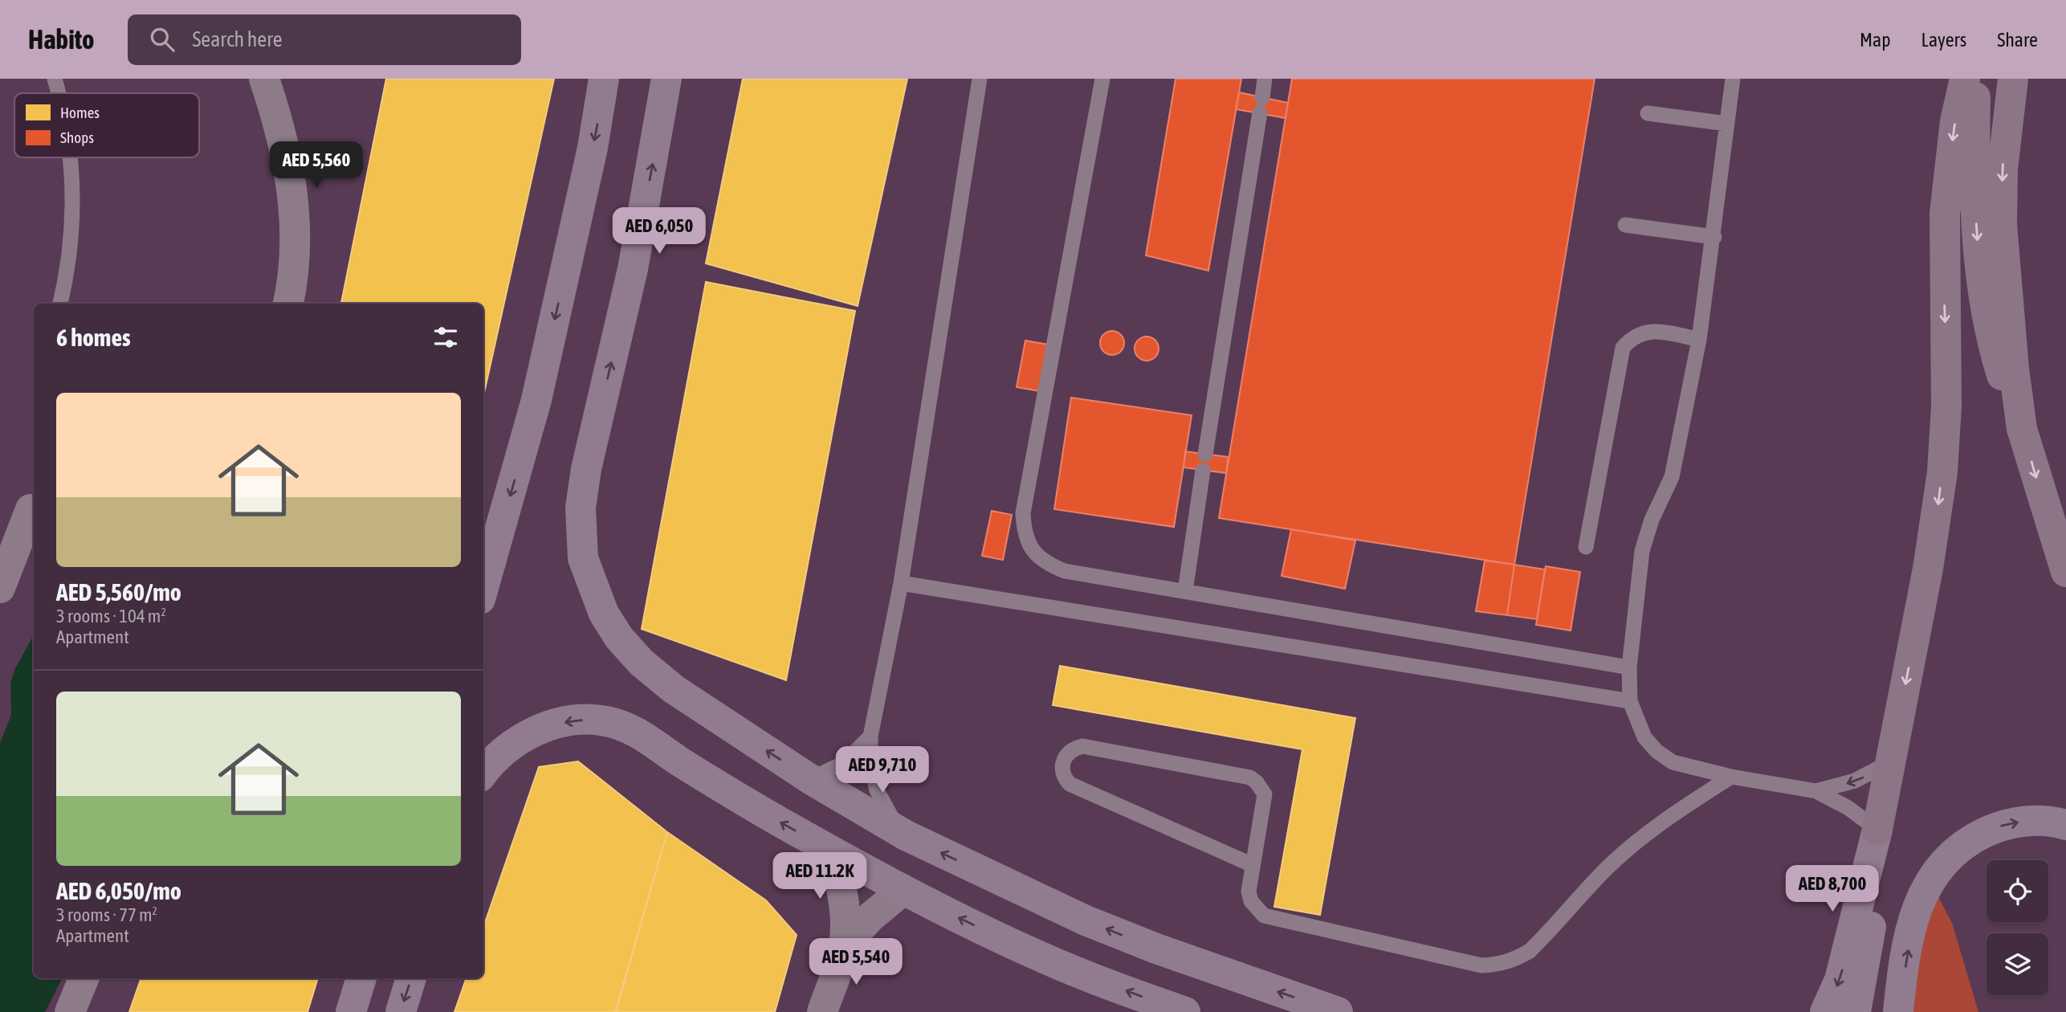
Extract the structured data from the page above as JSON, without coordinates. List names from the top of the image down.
{
  "legend": ["Homes", "Shops"],
  "page": {
    "header": "Habito",
    "search": "Search here",
    "nav": ["Map", "Layers", "Share"],
    "price": [
      "AED 5,560",
      "AED 6,050",
      "AED 9,710",
      "AED 11.2K",
      "AED 8,700",
      "AED 5,540"
    ],
    "heading": "6 homes",
    "list": [
      {
        "name": "AED 5,560/mo",
        "note": "3 rooms · 104 m² · Apartment"
      },
      {
        "name": "AED 6,050/mo",
        "note": "3 rooms · 77 m² · Apartment"
      }
    ]
  }
}
